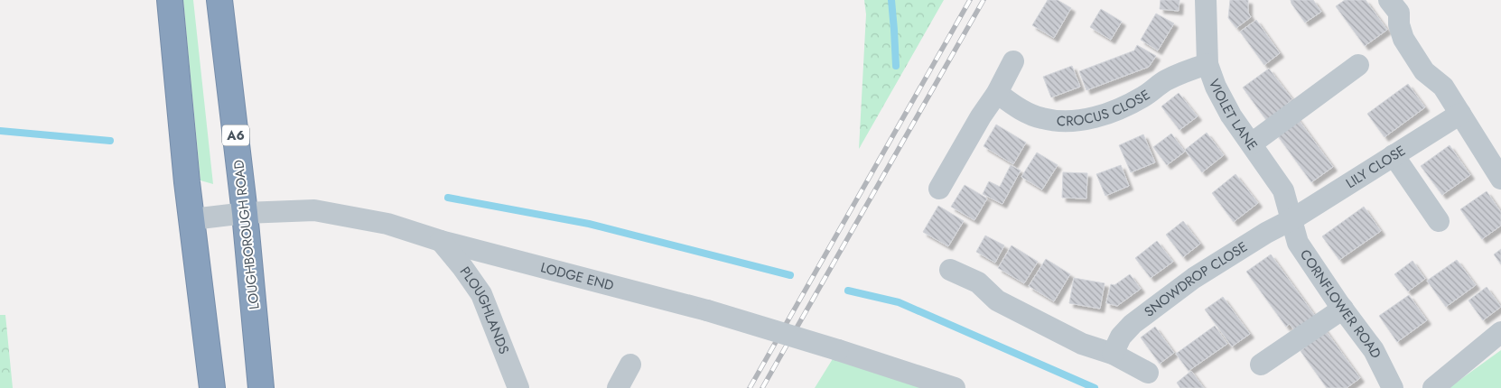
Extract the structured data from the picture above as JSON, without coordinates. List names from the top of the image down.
{
  "streets": {
    "highway": ["A6", "LOUGHBOROUGH ROAD"],
    "street": [
      "CROCUS CLOSE",
      "VIOLET LANE",
      "LILY CLOSE",
      "LODGE END",
      "SNOWDROP CLOSE",
      "CORNFLOWER ROAD",
      "PLOUGHLANDS"
    ]
  },
  "crossings": [
    ["CROCUS CLOSE", "VIOLET LANE"],
    ["VIOLET LANE", "LILY CLOSE"],
    ["VIOLET LANE", "SNOWDROP CLOSE"],
    ["VIOLET LANE", "CORNFLOWER ROAD"],
    ["LILY CLOSE", "SNOWDROP CLOSE"],
    ["LILY CLOSE", "CORNFLOWER ROAD"],
    ["LOUGHBOROUGH ROAD", "LODGE END"],
    ["LODGE END", "PLOUGHLANDS"],
    ["SNOWDROP CLOSE", "CORNFLOWER ROAD"]
  ]
}
